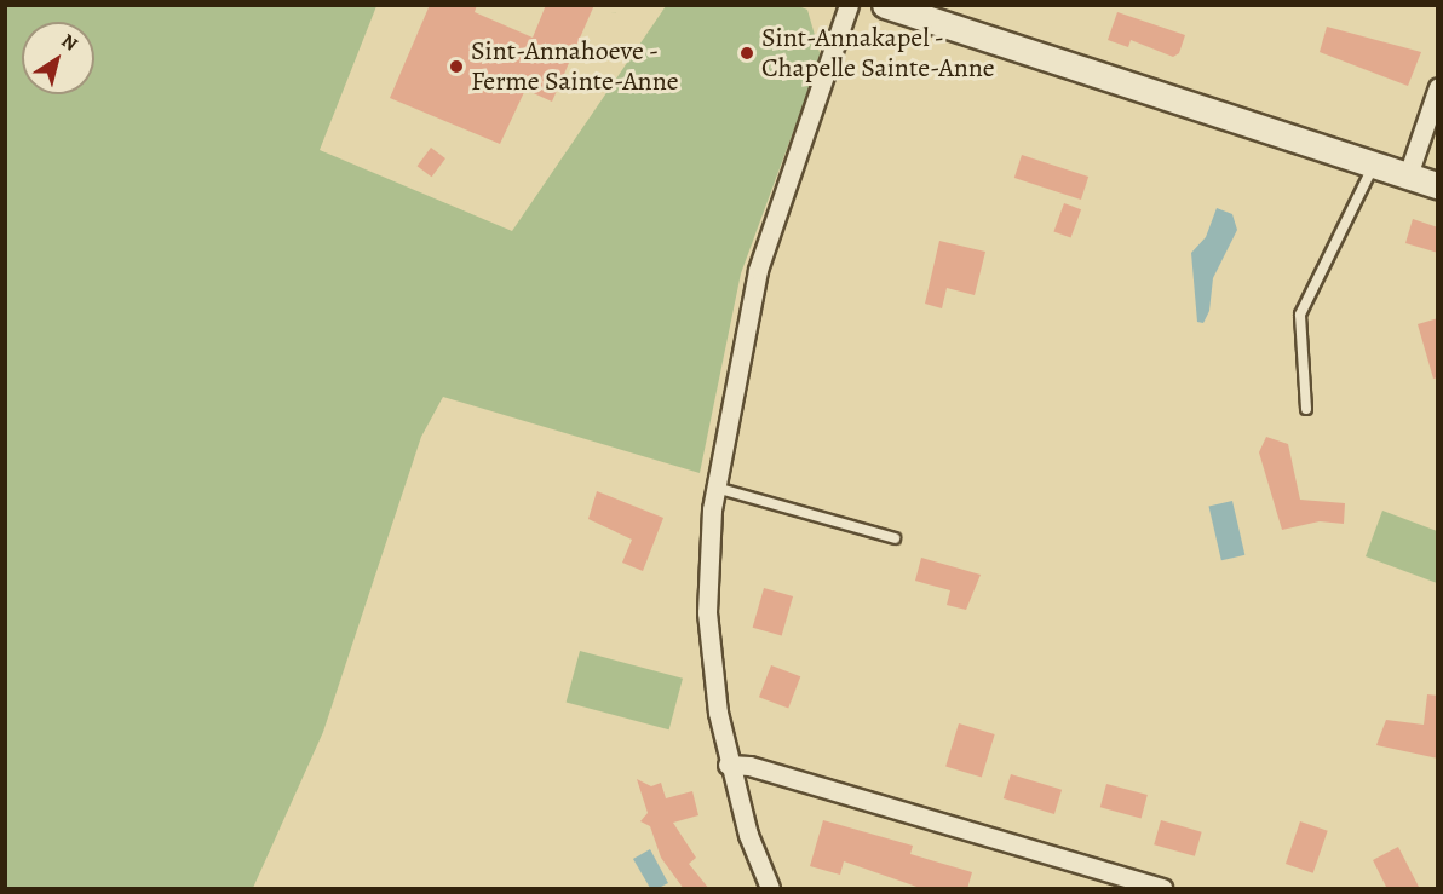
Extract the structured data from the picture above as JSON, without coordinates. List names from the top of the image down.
{
  "places": ["Sint-Annakapel - Chapelle Sainte-Anne", "Sint-Annahoeve - Ferme Sainte-Anne"],
  "north": "top right"
}
